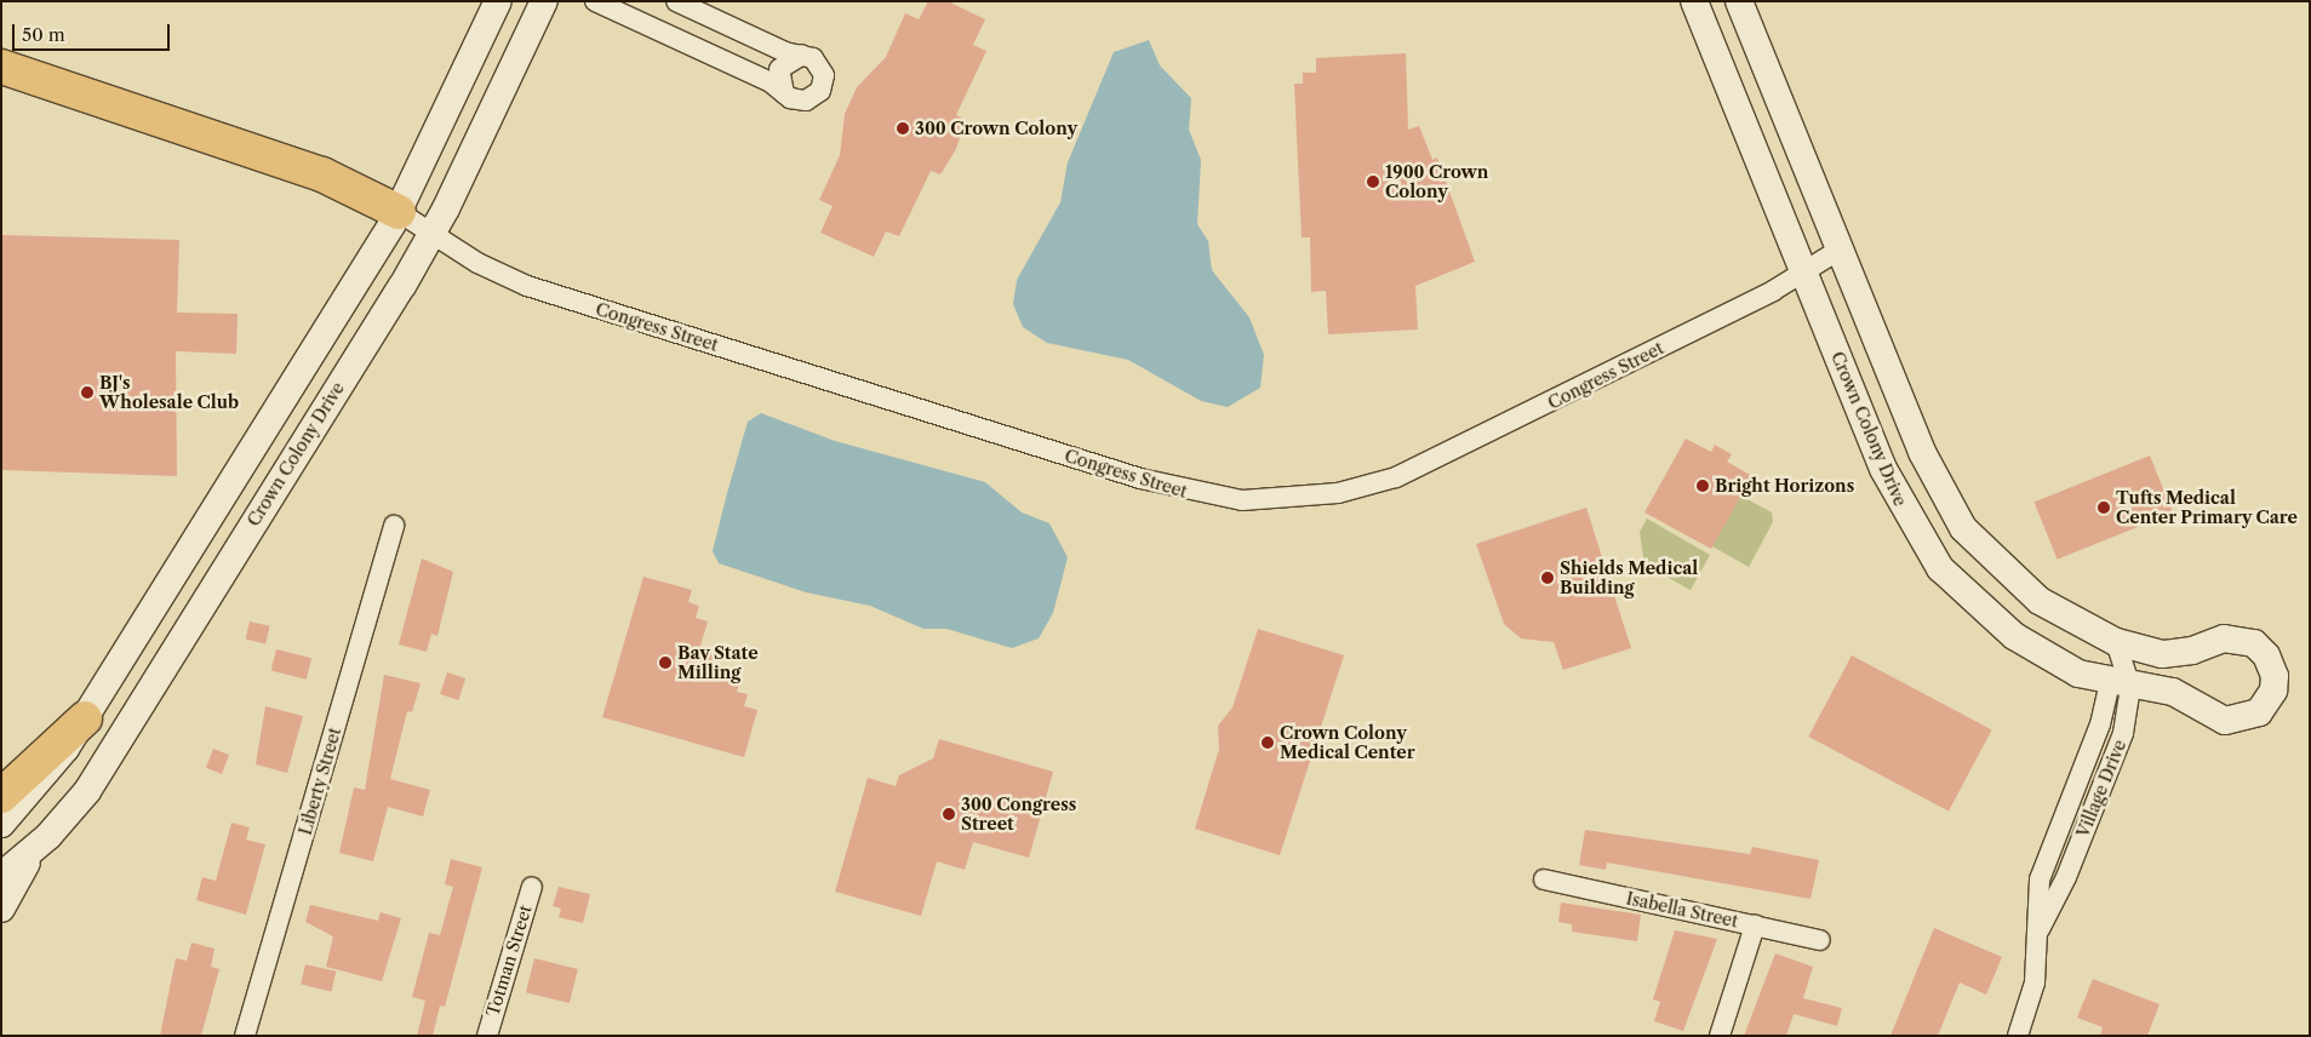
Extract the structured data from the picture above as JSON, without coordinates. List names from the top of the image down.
{
  "streets": {
    "street": [
      "Congress Street",
      "Crown Colony Drive",
      "Liberty Street",
      "Village Drive",
      "Isabella Street",
      "Totman Street"
    ]
  },
  "crossings": [
    ["Congress Street", "Crown Colony Drive"],
    ["Crown Colony Drive", "Village Drive"]
  ],
  "places": [
    "300 Crown Colony",
    "1900 Crown Colony",
    "BJ's Wholesale Club",
    "Bright Horizons",
    "Tufts Medical Center Primary Care",
    "Shields Medical Building",
    "Bay State Milling",
    "Crown Colony Medical Center",
    "300 Congress Street"
  ],
  "scale_bar": "50 m"
}
